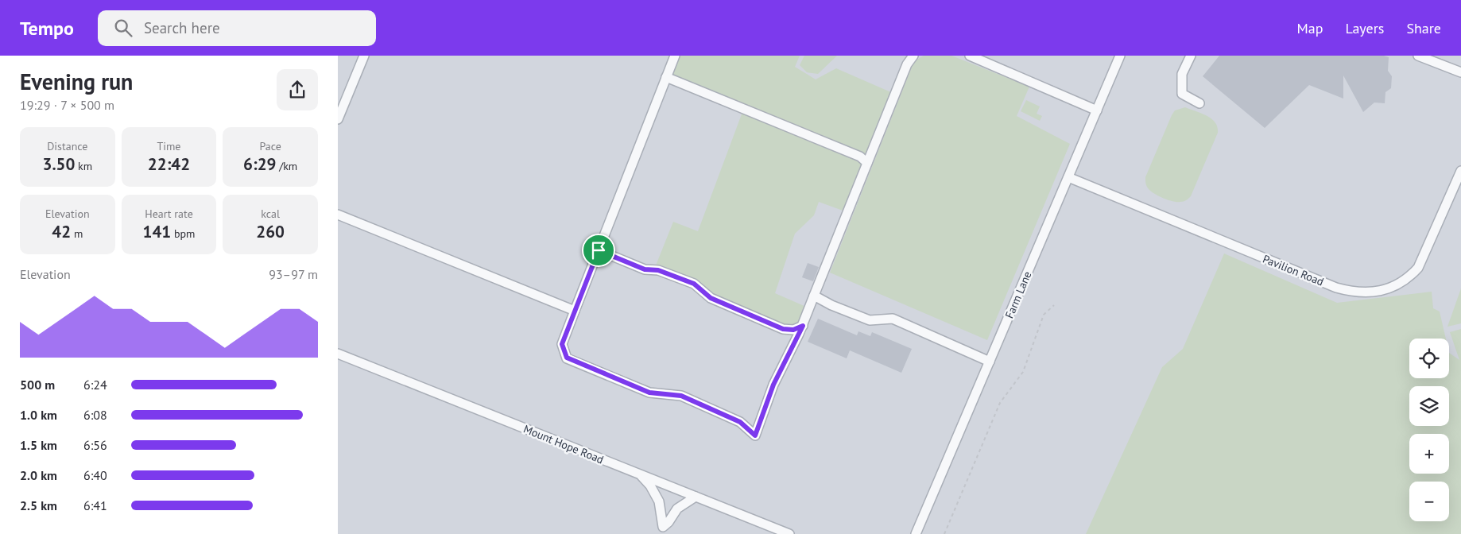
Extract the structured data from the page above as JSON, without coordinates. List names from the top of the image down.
{
  "streets": {
    "street": ["Pavilion Road", "Farm Lane", "Mount Hope Road"]
  },
  "crossings": [
    ["Pavilion Road", "Farm Lane"]
  ],
  "page": {
    "header": "Tempo",
    "search": "Search here",
    "nav": ["Map", "Layers", "Share"],
    "heading": ["Evening run", "19:29 · 7 × 500 m"],
    "stats": [
      ["Distance", "3.50 km"],
      ["Time", "22:42"],
      ["Pace", "6:29 /km"],
      ["Elevation", "42 m"],
      ["Heart rate", "141 bpm"],
      ["kcal", "260"]
    ],
    "chart": ["Elevation", "93–97 m"],
    "map_buttons": ["+", "−"],
    "list": [
      {
        "name": "500 m",
        "note": "6:24"
      },
      {
        "name": "1.0 km",
        "note": "6:08"
      },
      {
        "name": "1.5 km",
        "note": "6:56"
      },
      {
        "name": "2.0 km",
        "note": "6:40"
      },
      {
        "name": "2.5 km",
        "note": "6:41"
      }
    ]
  }
}
